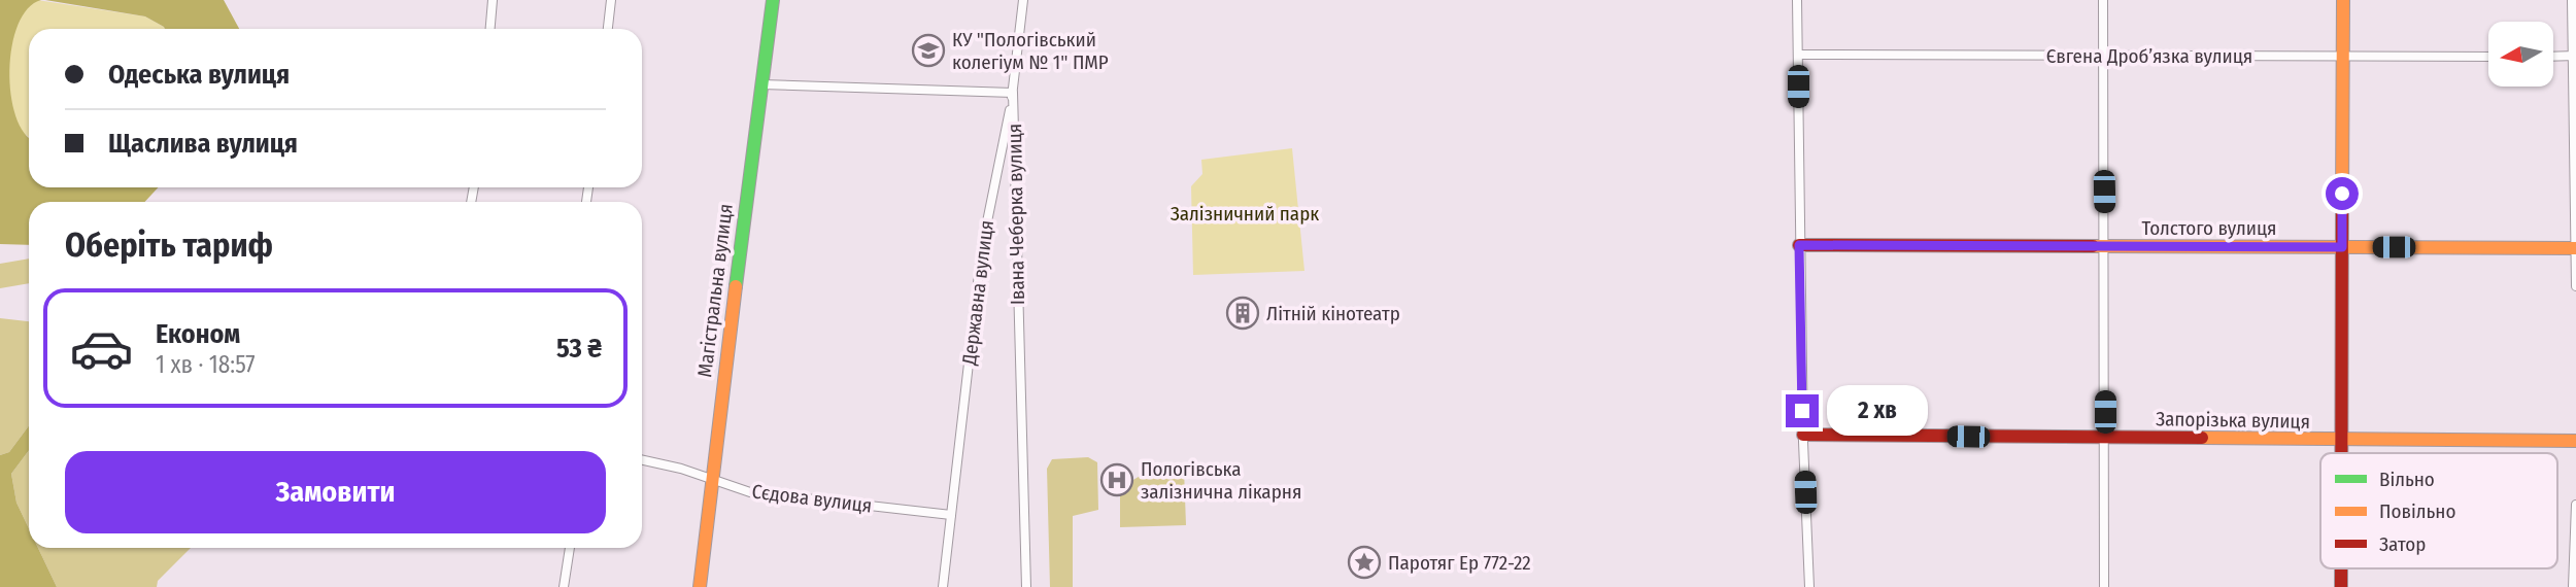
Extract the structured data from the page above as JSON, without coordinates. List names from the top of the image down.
{
  "streets": {
    "street": [
      "Євгена Дроб’язка вулиця",
      "Івана Чеберка вулиця",
      "Толстого вулиця",
      "Магістральна вулиця",
      "Державна вулиця",
      "Запорізька вулиця",
      "Сєдова вулиця"
    ]
  },
  "crossings": [
    ["Івана Чеберка вулиця", "Державна вулиця"],
    ["Магістральна вулиця", "Сєдова вулиця"],
    ["Державна вулиця", "Сєдова вулиця"]
  ],
  "parks": ["Залізничний парк"],
  "places": {
    "school or university": ["КУ \"Пологівський колегіум № 1\" ПМР"],
    "building": ["Літній кінотеатр"],
    "hospital": ["Пологівська залізнична лікарня"],
    "place": ["Паротяг Ер 772-22"]
  },
  "legend": ["Вільно", "Повільно", "Затор"],
  "north": "left",
  "page": {
    "banner": ["Одеська вулиця", "Щаслива вулиця"],
    "heading": "Оберіть тариф",
    "list": [
      {
        "name": "Економ",
        "note": "1 хв · 18:57",
        "value": "53 ₴"
      }
    ],
    "bubble": "2 хв",
    "buttons": "Замовити"
  }
}
